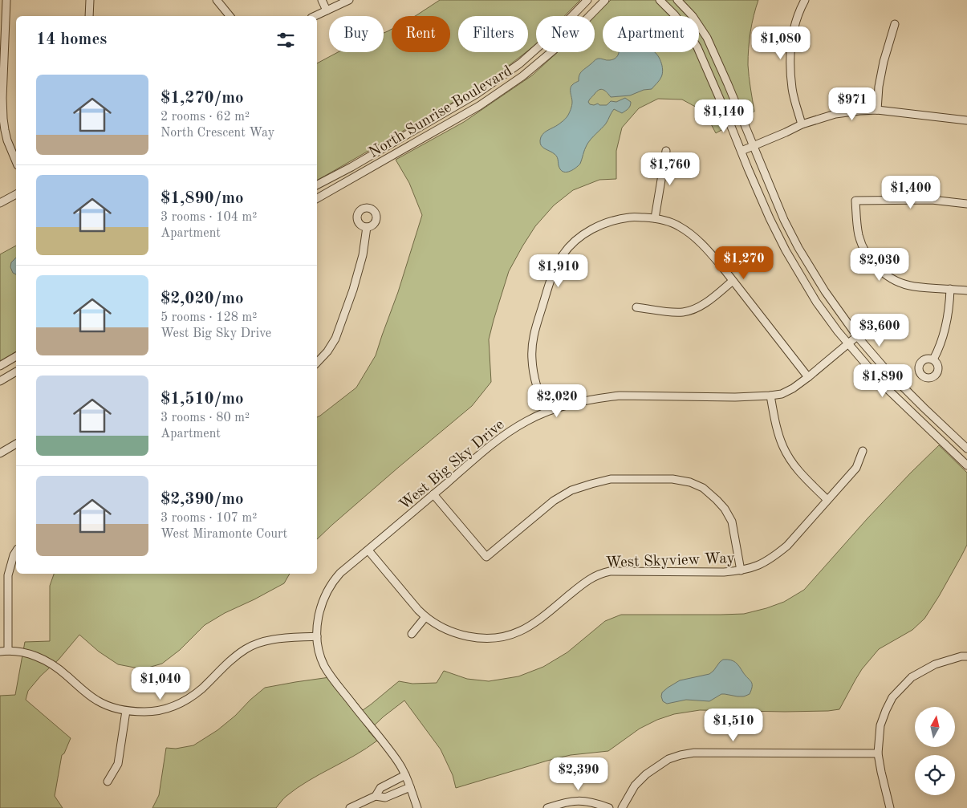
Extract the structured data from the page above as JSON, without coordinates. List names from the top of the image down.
{
  "streets": {
    "street": ["North Sunrise Boulevard", "West Big Sky Drive", "West Skyview Way"]
  },
  "crossings": [
    ["West Big Sky Drive", "West Skyview Way"]
  ],
  "north": "top",
  "page": {
    "chip": [
      "Buy",
      "Rent",
      "Filters",
      "New",
      "Apartment"
    ],
    "heading": "14 homes",
    "price": [
      "$1,080",
      "$971",
      "$1,140",
      "$1,760",
      "$1,400",
      "$1,270",
      "$2,030",
      "$1,910",
      "$3,600",
      "$1,890",
      "$2,020",
      "$1,040",
      "$1,510",
      "$2,390"
    ],
    "list": [
      {
        "name": "$1,270/mo",
        "note": "2 rooms · 62 m² · North Crescent Way"
      },
      {
        "name": "$1,890/mo",
        "note": "3 rooms · 104 m² · Apartment"
      },
      {
        "name": "$2,020/mo",
        "note": "5 rooms · 128 m² · West Big Sky Drive"
      },
      {
        "name": "$1,510/mo",
        "note": "3 rooms · 80 m² · Apartment"
      },
      {
        "name": "$2,390/mo",
        "note": "3 rooms · 107 m² · West Miramonte Court"
      }
    ]
  }
}
